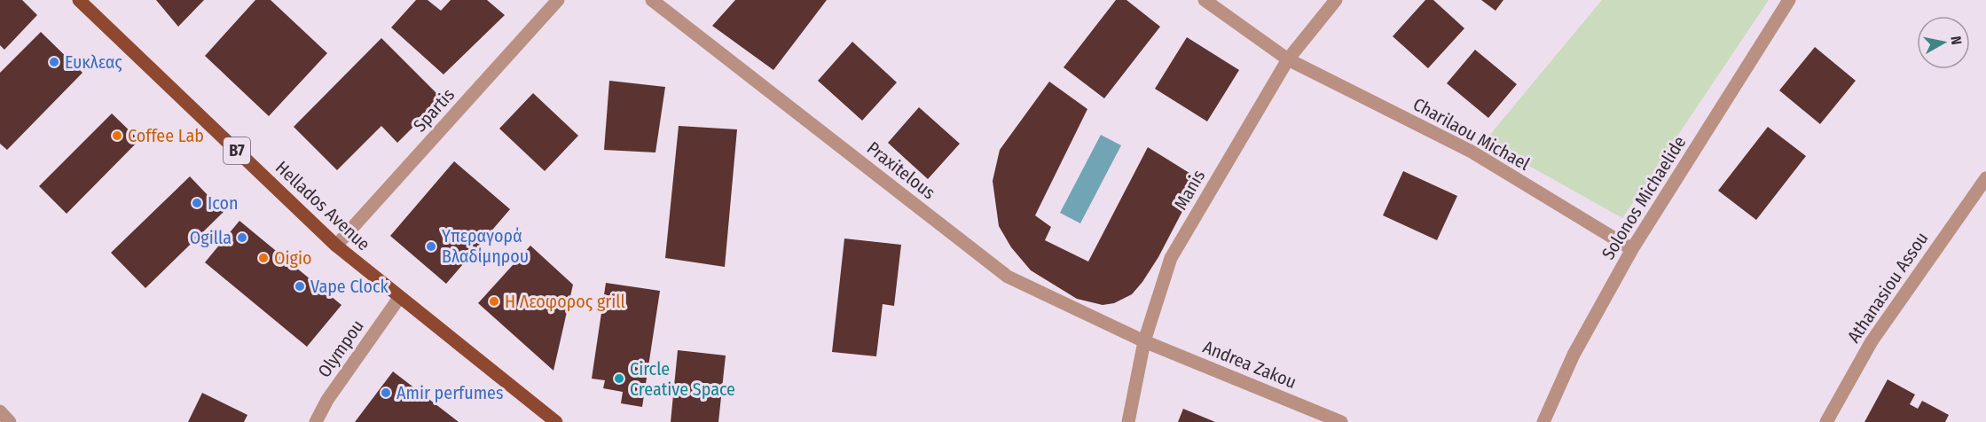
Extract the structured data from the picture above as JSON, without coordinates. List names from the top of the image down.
{
  "streets": {
    "main road": ["B7", "Hellados Avenue"],
    "street": [
      "Spartis",
      "Charilaou Michael",
      "Praxitelous",
      "Manis",
      "Solonos Michaelide",
      "Athanasiou Assou",
      "Olympou",
      "Andrea Zakou"
    ]
  },
  "crossings": [
    ["Spartis", "Hellados Avenue"],
    ["Charilaou Michael", "Manis"],
    ["Charilaou Michael", "Solonos Michaelide"],
    ["Praxitelous", "Manis"],
    ["Praxitelous", "Andrea Zakou"],
    ["Manis", "Andrea Zakou"],
    ["Hellados Avenue", "Olympou"]
  ],
  "places": [
    "Ευκλεας",
    "Coffee Lab",
    "Icon",
    "Ogilla",
    "Υπεραγορά Βλαδίμηρου",
    "Oigio",
    "Vape Clock",
    "Η Λεοφορος grill",
    "Circle Creative Space",
    "Amir perfumes"
  ],
  "north": "right"
}
